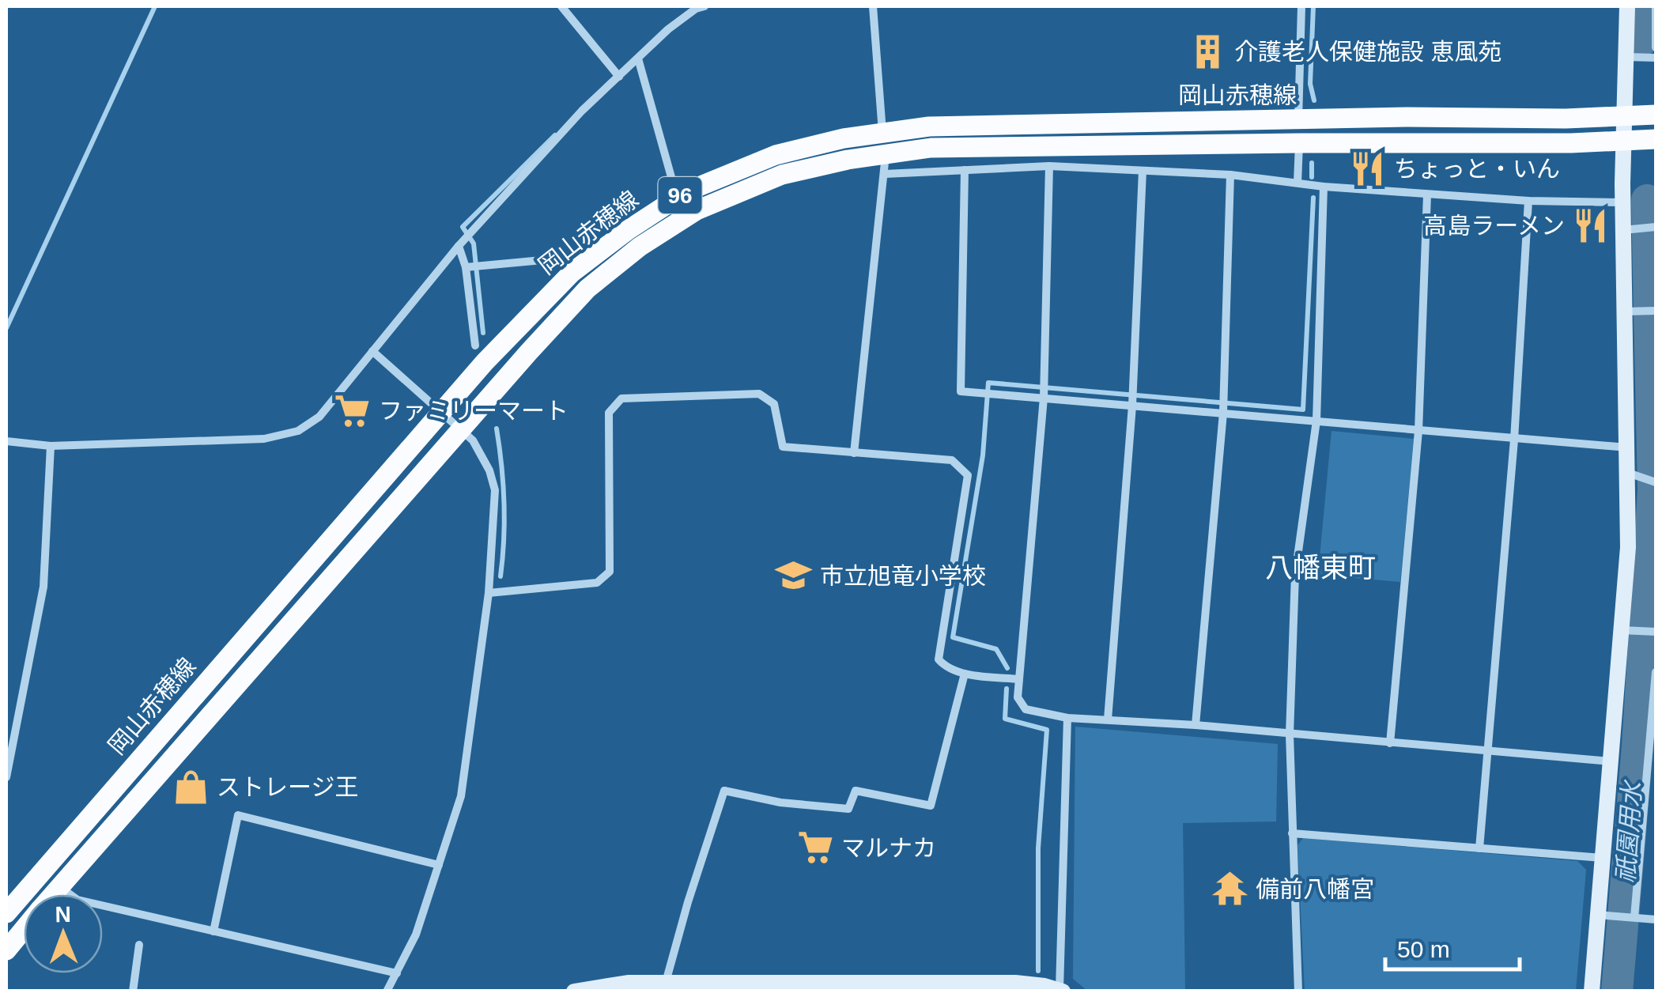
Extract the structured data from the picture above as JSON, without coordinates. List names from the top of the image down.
{
  "streets": {
    "main road": ["岡山赤穂線", "96"]
  },
  "districts": ["八幡東町"],
  "water": ["祇園用水"],
  "places": {
    "building": ["介護老人保健施設 恵風苑"],
    "restaurant": ["ちょっと・いん", "高島ラーメン"],
    "supermarket": ["ファミリーマート", "マルナカ"],
    "school or university": ["市立旭竜小学校"],
    "shop": ["ストレージ王"],
    "temple": ["備前八幡宮"]
  },
  "scale_bar": "50 m",
  "north": "top"
}
